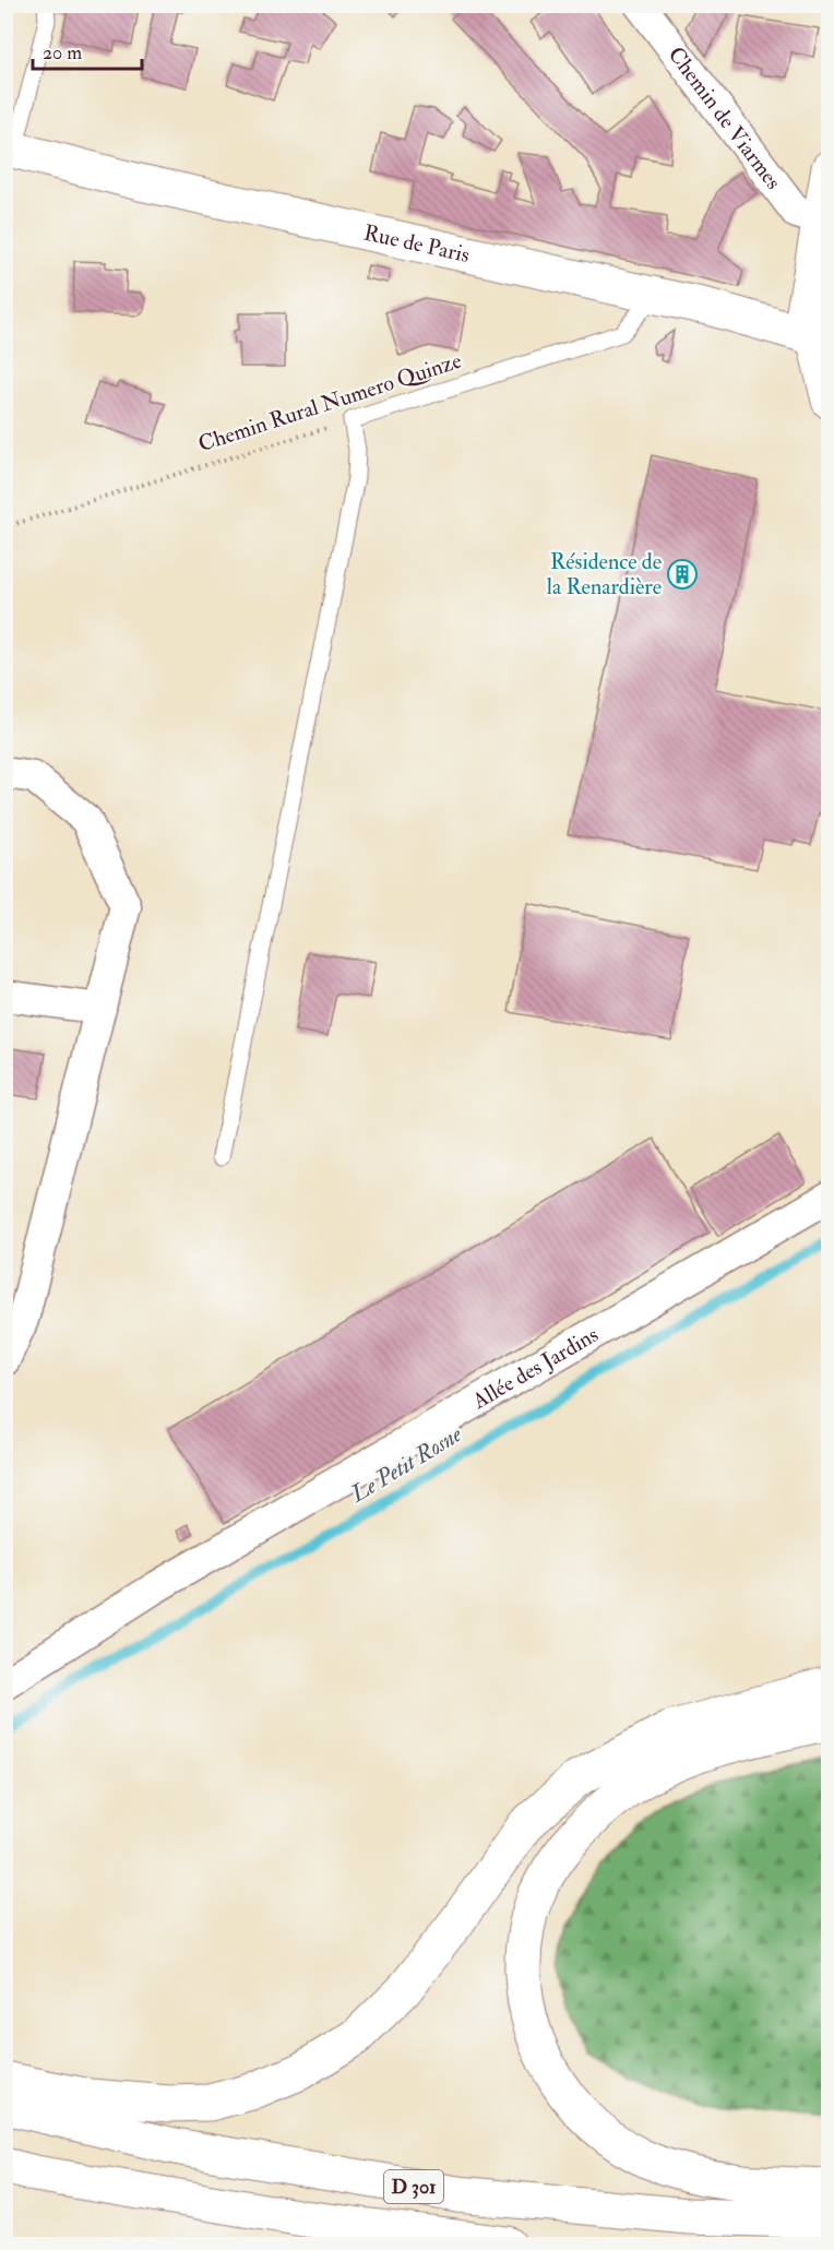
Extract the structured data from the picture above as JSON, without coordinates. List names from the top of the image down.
{
  "streets": {
    "main road": ["Rue de Paris", "D 301"],
    "street": ["Chemin de Viarmes", "Allée des Jardins"],
    "lane": ["Chemin Rural Numero Quinze"]
  },
  "crossings": [
    ["Rue de Paris", "Chemin Rural Numero Quinze"]
  ],
  "water": ["Le Petit Rosne"],
  "places": {
    "building": ["Résidence de la Renardière"]
  },
  "scale_bar": "20 m"
}
